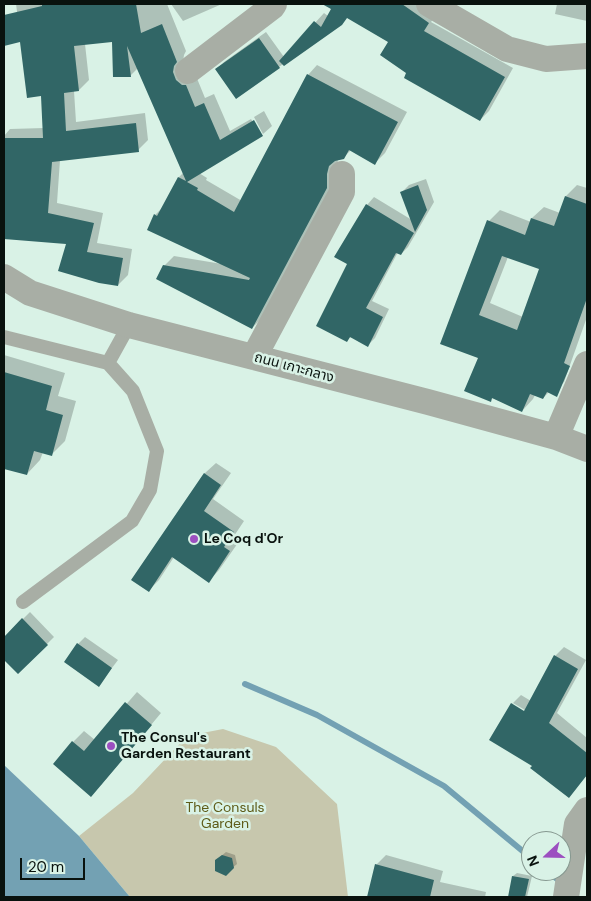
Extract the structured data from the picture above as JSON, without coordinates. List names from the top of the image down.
{
  "streets": {
    "street": ["ถนน เกาะกลาง"]
  },
  "parks": ["The Consuls Garden"],
  "places": ["Le Coq d'Or", "The Consul's Garden Restaurant"],
  "scale_bar": "20 m",
  "north": "left"
}
